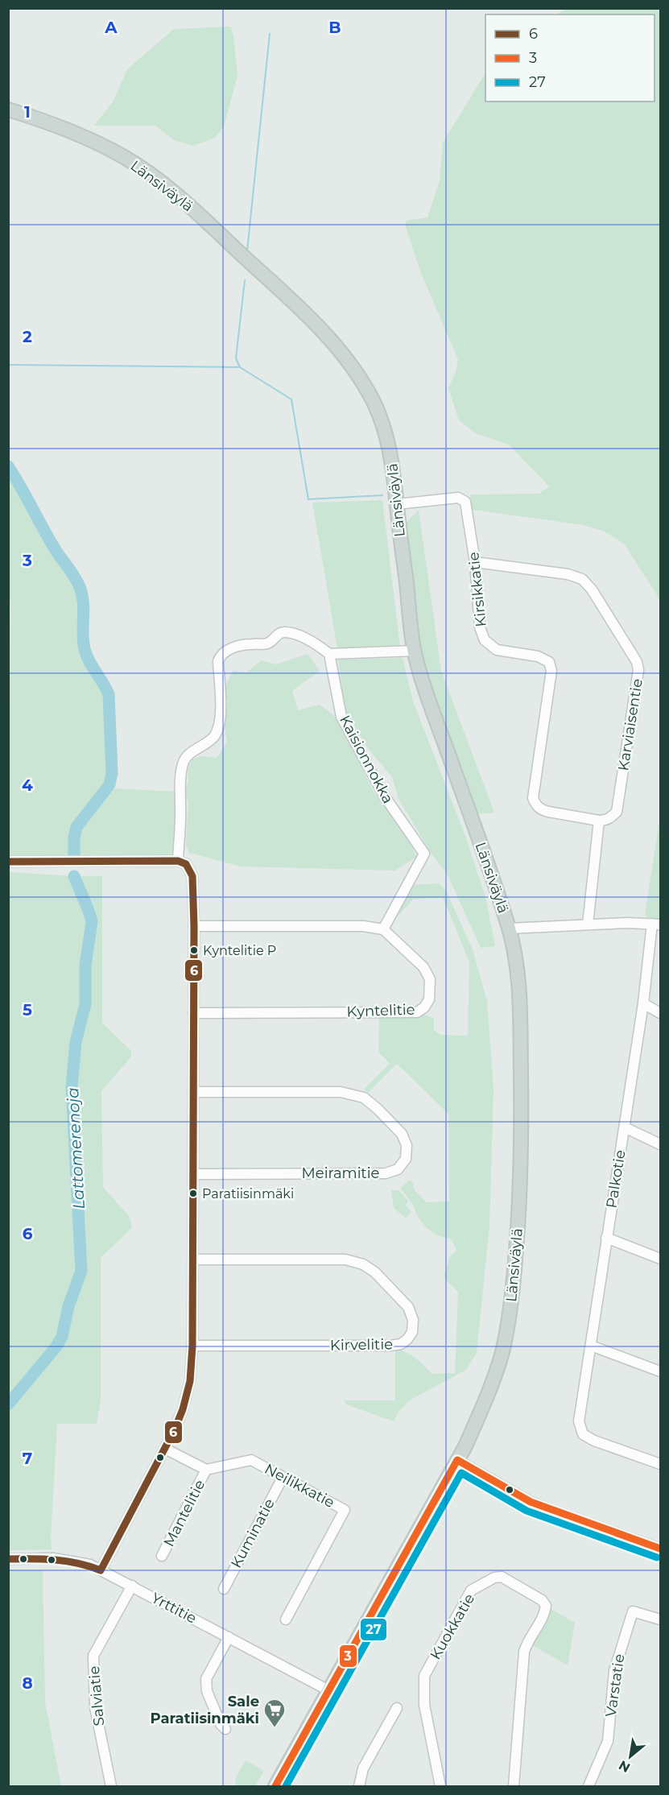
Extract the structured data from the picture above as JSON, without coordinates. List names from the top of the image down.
{
  "streets": {
    "main road": ["Länsiväylä"],
    "street": [
      "Kirsikkatie",
      "Karviaisentie",
      "Kaisionnokka",
      "Kyntelitie",
      "Meiramitie",
      "Palkotie",
      "Kirvelitie",
      "Neilikkatie",
      "Mantelitie",
      "Kuminatie",
      "Yrttitie",
      "Kuokkatie",
      "Varstatie",
      "Salviatie"
    ]
  },
  "crossings": [
    ["Länsiväylä", "Kirsikkatie"],
    ["Länsiväylä", "Yrttitie"],
    ["Kirsikkatie", "Karviaisentie"],
    ["Kaisionnokka", "Kyntelitie"],
    ["Neilikkatie", "Mantelitie"],
    ["Neilikkatie", "Kuminatie"],
    ["Yrttitie", "Salviatie"]
  ],
  "water": ["Lattomerenoja"],
  "places": {
    "other": ["Kyntelitie P", "Paratiisinmäki"],
    "supermarket": ["Sale Paratiisinmäki"]
  },
  "lines": ["transit line 6", "transit line 3", "transit line 27"],
  "legend": ["6", "3", "27"],
  "north": "bottom left",
  "grid": {
    "columns": ["A", "B"],
    "rows": [
      "1",
      "2",
      "3",
      "4",
      "5",
      "6",
      "7",
      "8"
    ]
  }
}
